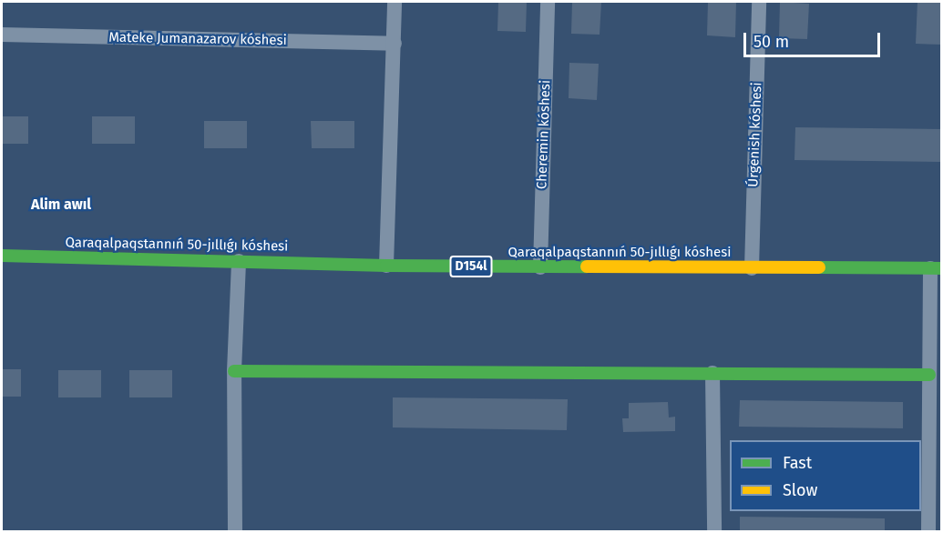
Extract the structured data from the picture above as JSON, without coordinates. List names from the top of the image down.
{
  "streets": {
    "main road": ["Qaraqalpaqstannıń 50-jıllıǵı kóshesi", "D154l"],
    "street": ["Mateke Jumanazarov kóshesi", "Cheremin kóshesi", "Úrgenish kóshesi"]
  },
  "crossings": [
    ["Cheremin kóshesi", "Qaraqalpaqstannıń 50-jıllıǵı kóshesi"],
    ["Úrgenish kóshesi", "Qaraqalpaqstannıń 50-jıllıǵı kóshesi"]
  ],
  "districts": ["Alim awıl"],
  "legend": ["Fast", "Slow"],
  "scale_bar": "50 m"
}
